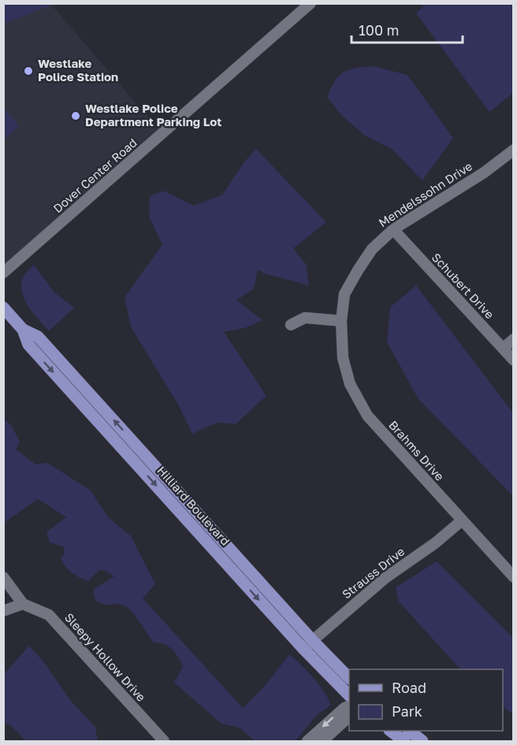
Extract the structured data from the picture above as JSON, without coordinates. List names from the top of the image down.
{
  "streets": {
    "main road": ["Hilliard Boulevard"],
    "street": [
      "Dover Center Road",
      "Mendelssohn Drive",
      "Schubert Drive",
      "Brahms Drive",
      "Strauss Drive",
      "Sleepy Hollow Drive"
    ]
  },
  "crossings": [
    ["Mendelssohn Drive", "Schubert Drive"],
    ["Mendelssohn Drive", "Brahms Drive"],
    ["Brahms Drive", "Strauss Drive"],
    ["Hilliard Boulevard", "Strauss Drive"]
  ],
  "places": ["Westlake Police Station", "Westlake Police Department Parking Lot"],
  "legend": ["Road", "Park"],
  "scale_bar": "100 m"
}
